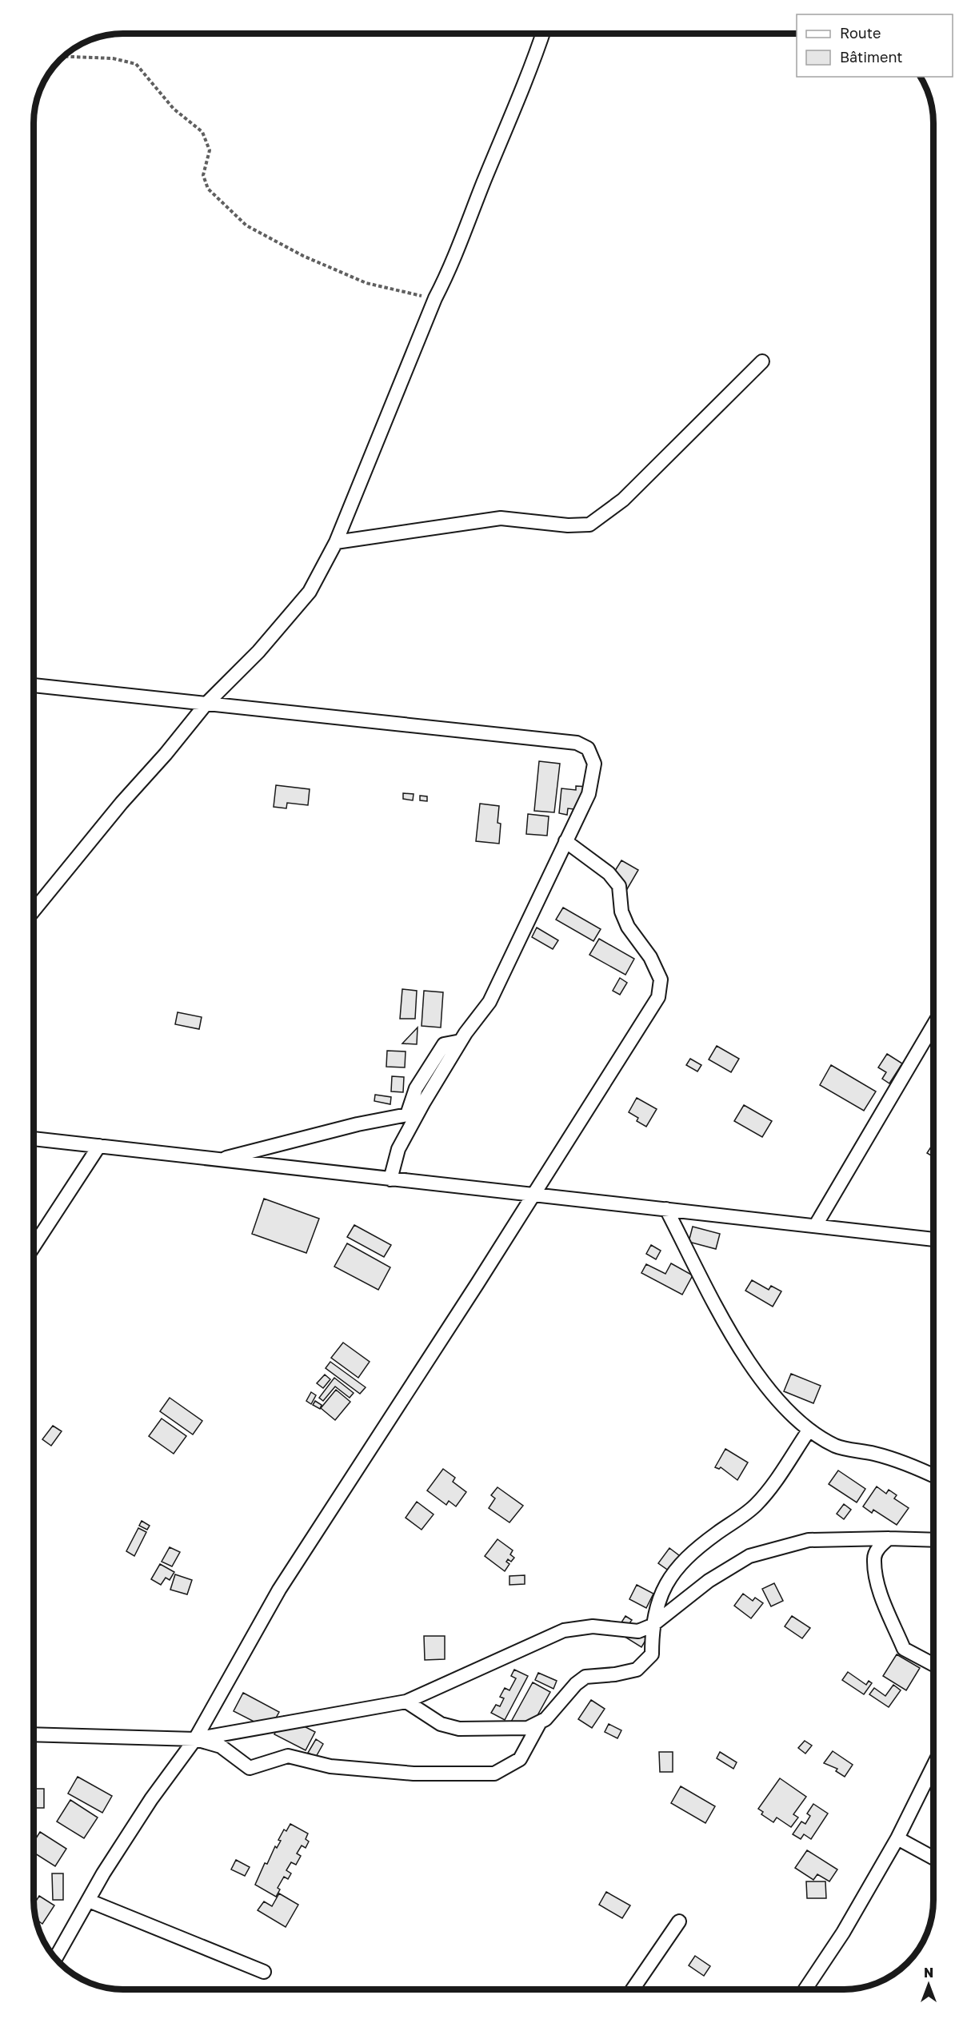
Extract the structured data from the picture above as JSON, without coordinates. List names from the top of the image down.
{
  "legend": ["Route", "Bâtiment"],
  "north": "top"
}
